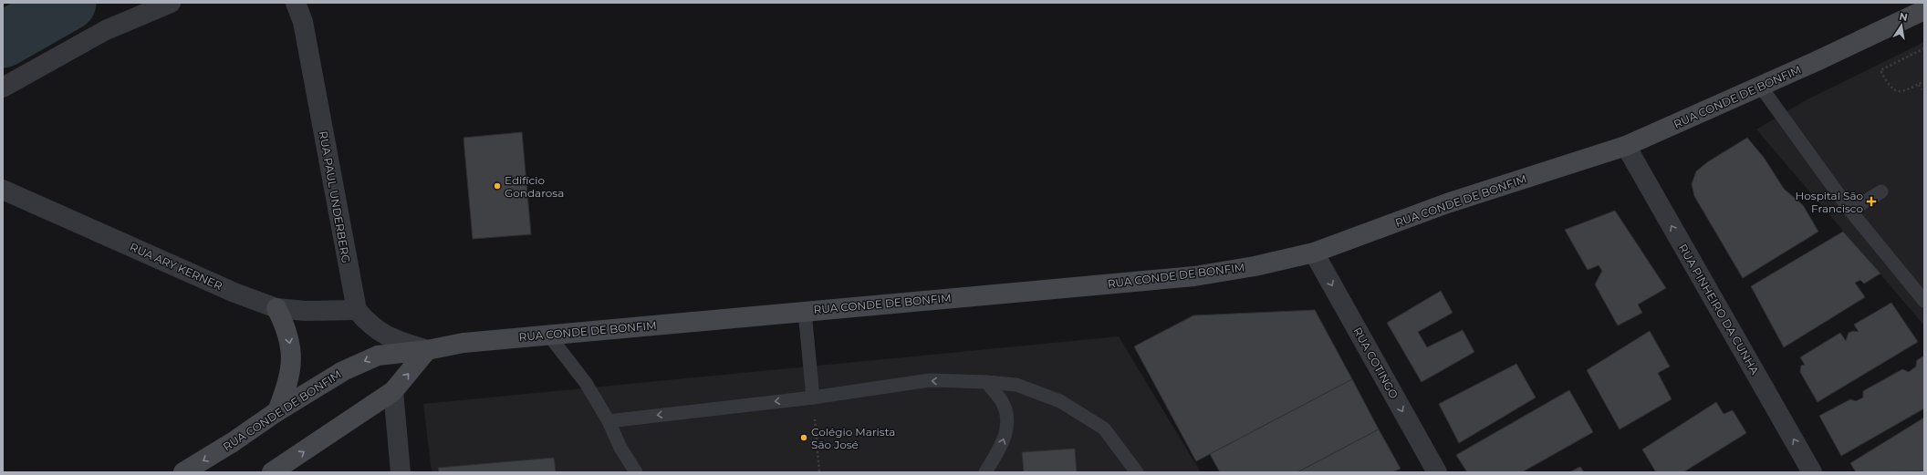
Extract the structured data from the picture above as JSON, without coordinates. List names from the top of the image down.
{
  "streets": {
    "main road": ["RUA CONDE DE BONFIM"],
    "street": [
      "RUA PAUL UNDERBERG",
      "RUA ARY KERNER",
      "RUA PINHEIRO DA CUNHA",
      "RUA COTINGO"
    ]
  },
  "crossings": [
    ["RUA CONDE DE BONFIM", "RUA PAUL UNDERBERG"],
    ["RUA CONDE DE BONFIM", "RUA PINHEIRO DA CUNHA"],
    ["RUA CONDE DE BONFIM", "RUA COTINGO"],
    ["RUA PAUL UNDERBERG", "RUA ARY KERNER"]
  ],
  "one_way": ["RUA PINHEIRO DA CUNHA", "RUA COTINGO"],
  "places": {
    "other": ["Edifício Gondarosa", "Colégio Marista São José"],
    "health": ["Hospital São Francisco"]
  },
  "north": "top"
}
